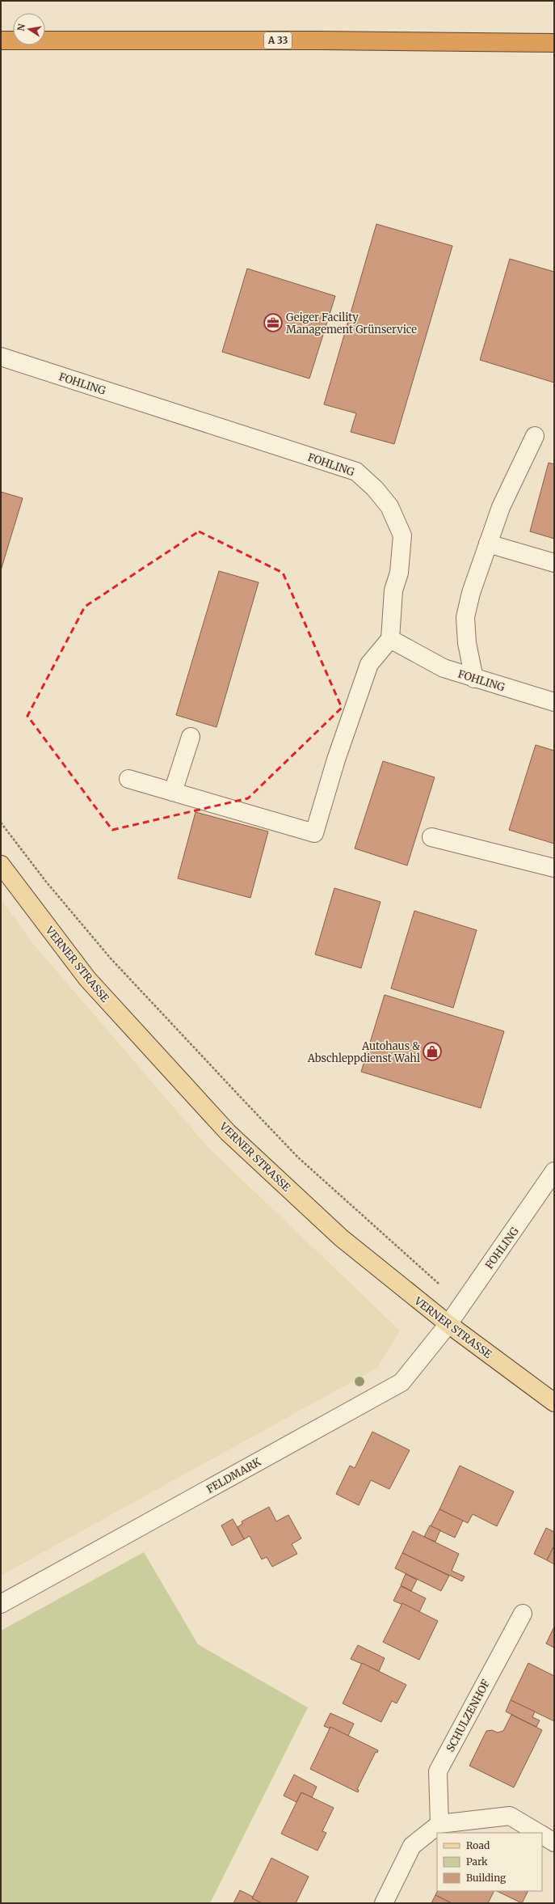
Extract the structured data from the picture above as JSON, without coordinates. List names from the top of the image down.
{
  "streets": {
    "highway": ["A 33"],
    "main road": ["VERNER STRASSE"],
    "street": ["FOHLING", "FELDMARK", "SCHULZENHOF"]
  },
  "crossings": [
    ["FOHLING", "VERNER STRASSE"],
    ["FOHLING", "FELDMARK"],
    ["VERNER STRASSE", "FELDMARK"]
  ],
  "places": {
    "office": ["Geiger Facility Management Grünservice"],
    "shop": ["Autohaus & Abschleppdienst Wahl"]
  },
  "legend": ["Road", "Park", "Building"],
  "north": "left"
}
